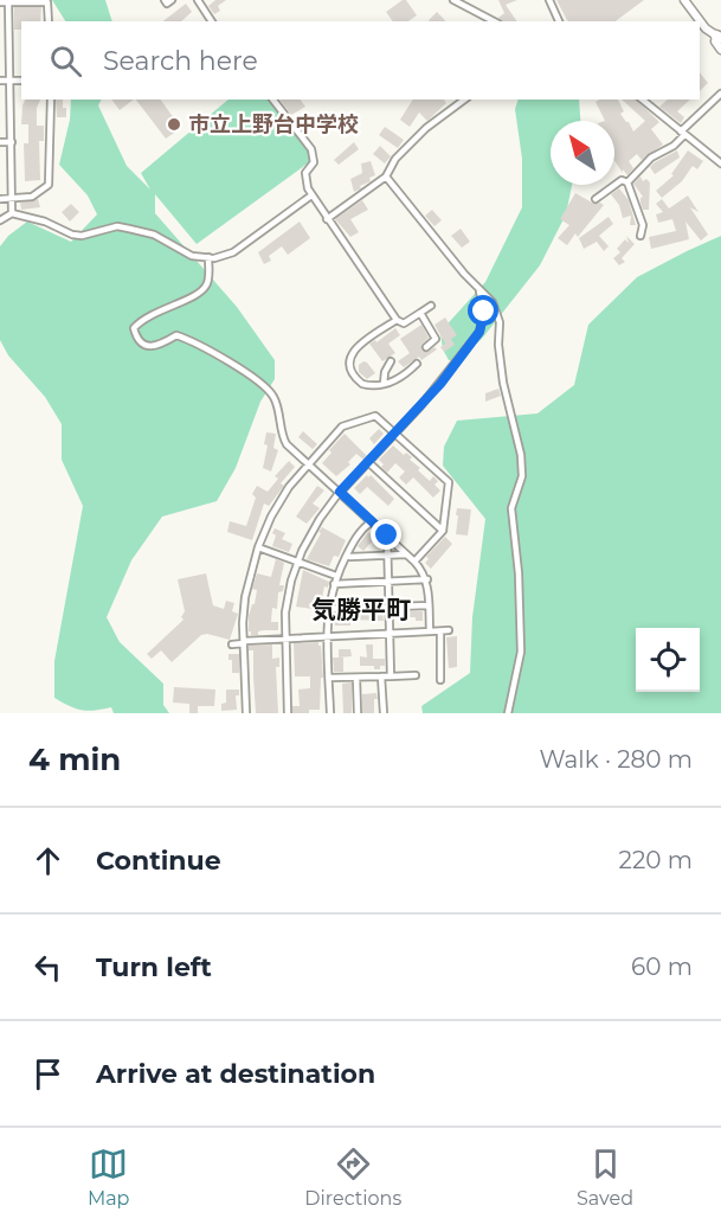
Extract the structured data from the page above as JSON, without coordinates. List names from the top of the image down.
{
  "districts": ["気勝平町"],
  "places": ["市立上野台中学校"],
  "north": "top left",
  "page": {
    "search": "Search here",
    "heading": ["4 min", "Walk · 280 m"],
    "list": [
      ["Continue", "220 m"],
      ["Turn left", "60 m"],
      "Arrive at destination"
    ],
    "nav": ["Map", "Directions", "Saved"]
  }
}
